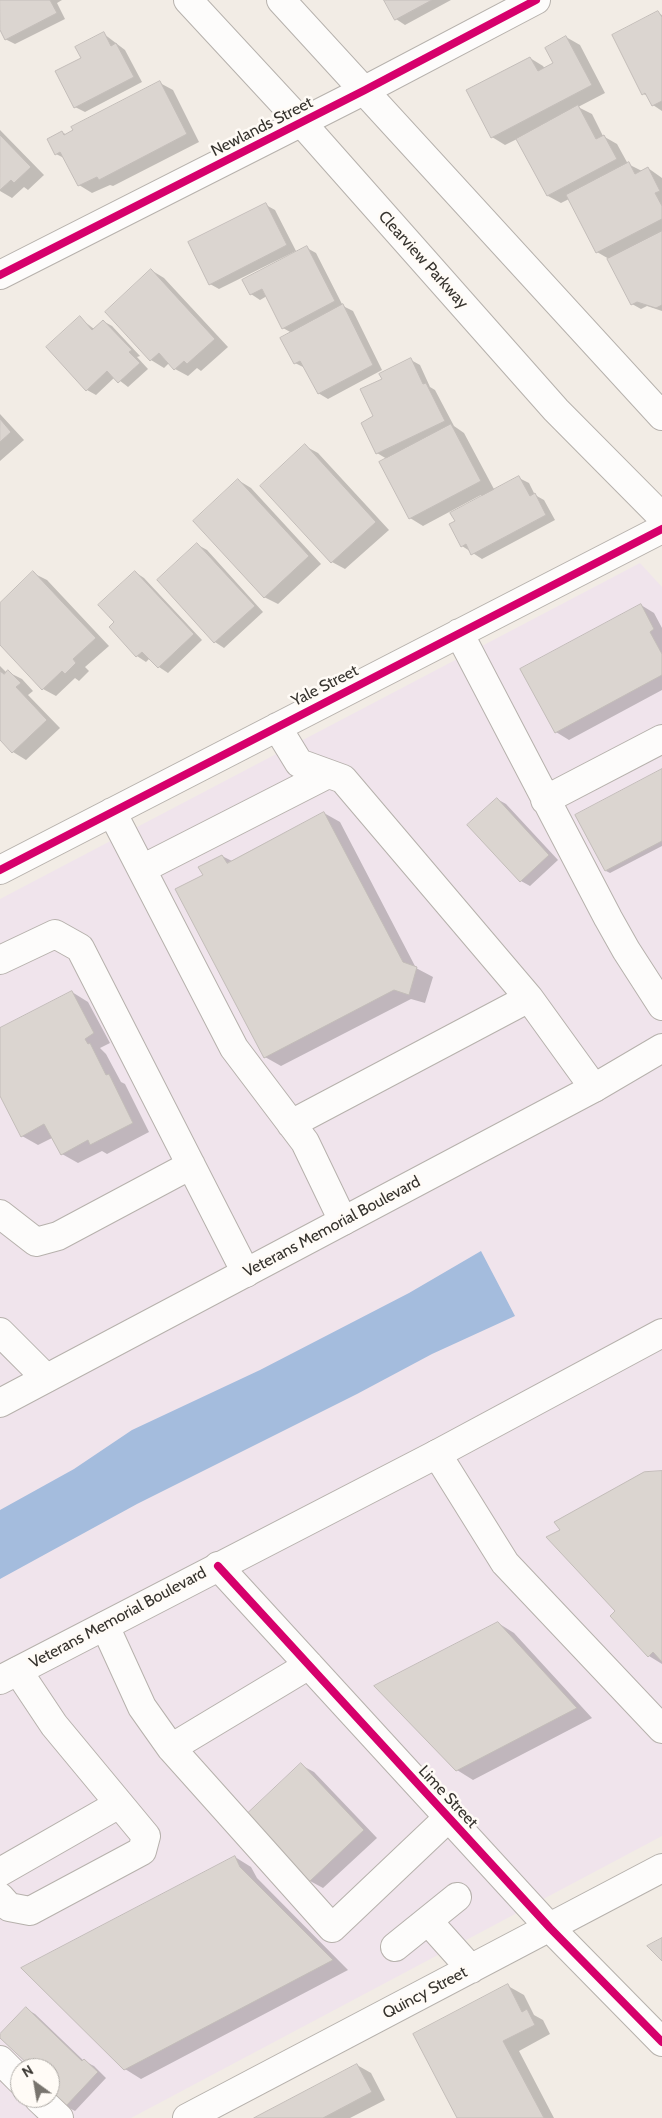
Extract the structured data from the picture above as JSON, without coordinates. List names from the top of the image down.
{
  "streets": {
    "main road": [
      "Newlands Street",
      "Clearview Parkway",
      "Yale Street",
      "Veterans Memorial Boulevard",
      "Lime Street",
      "Quincy Street"
    ]
  },
  "crossings": [
    ["Newlands Street", "Clearview Parkway"],
    ["Veterans Memorial Boulevard", "Lime Street"],
    ["Lime Street", "Quincy Street"]
  ],
  "north": "top left"
}
